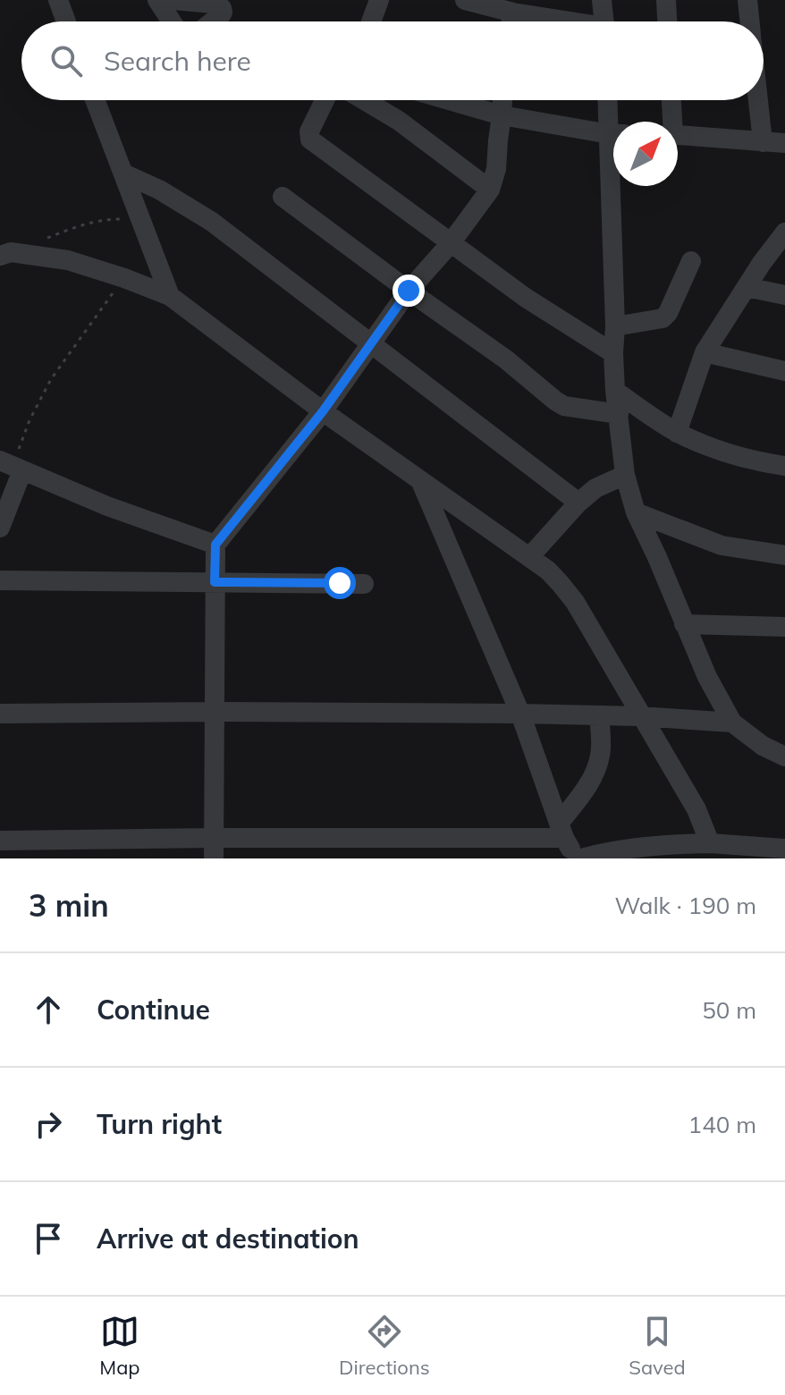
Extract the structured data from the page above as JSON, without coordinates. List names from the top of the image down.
{
  "north": "top right",
  "page": {
    "search": "Search here",
    "heading": ["3 min", "Walk · 190 m"],
    "list": [
      ["Continue", "50 m"],
      ["Turn right", "140 m"],
      "Arrive at destination"
    ],
    "nav": ["Map", "Directions", "Saved"]
  }
}
